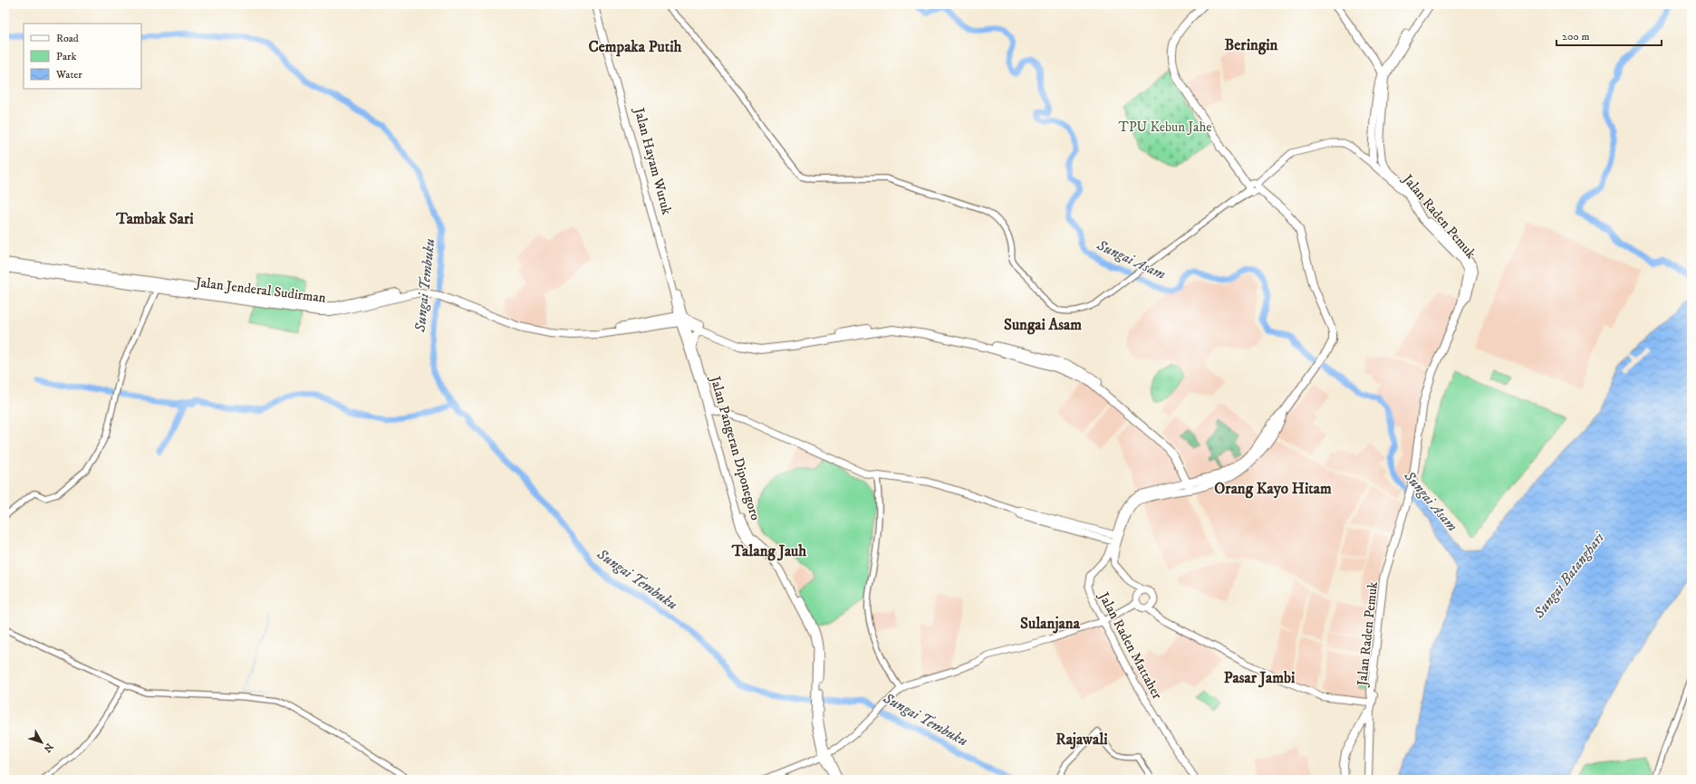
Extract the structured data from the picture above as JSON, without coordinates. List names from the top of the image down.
{
  "streets": {
    "highway": ["Jalan Raden Pemuk", "Jalan Jenderal Sudirman"],
    "main road": ["Jalan Hayam Wuruk", "Jalan Pangeran Diponegoro", "Jalan Raden Mattaher"]
  },
  "crossings": [
    ["Jalan Hayam Wuruk", "Jalan Jenderal Sudirman"],
    ["Jalan Hayam Wuruk", "Jalan Pangeran Diponegoro"],
    ["Jalan Jenderal Sudirman", "Jalan Pangeran Diponegoro"]
  ],
  "districts": [
    "Beringin",
    "Cempaka Putih",
    "Tambak Sari",
    "Sungai Asam",
    "Orang Kayo Hitam",
    "Talang Jauh",
    "Sulanjana",
    "Pasar Jambi",
    "Rajawali"
  ],
  "water": ["Sungai Asam", "Sungai Tembuku", "Sungai Batanghari"],
  "parks": ["TPU Kebun Jahe"],
  "legend": ["Road", "Park", "Water"],
  "scale_bar": "200 m",
  "north": "bottom right"
}
